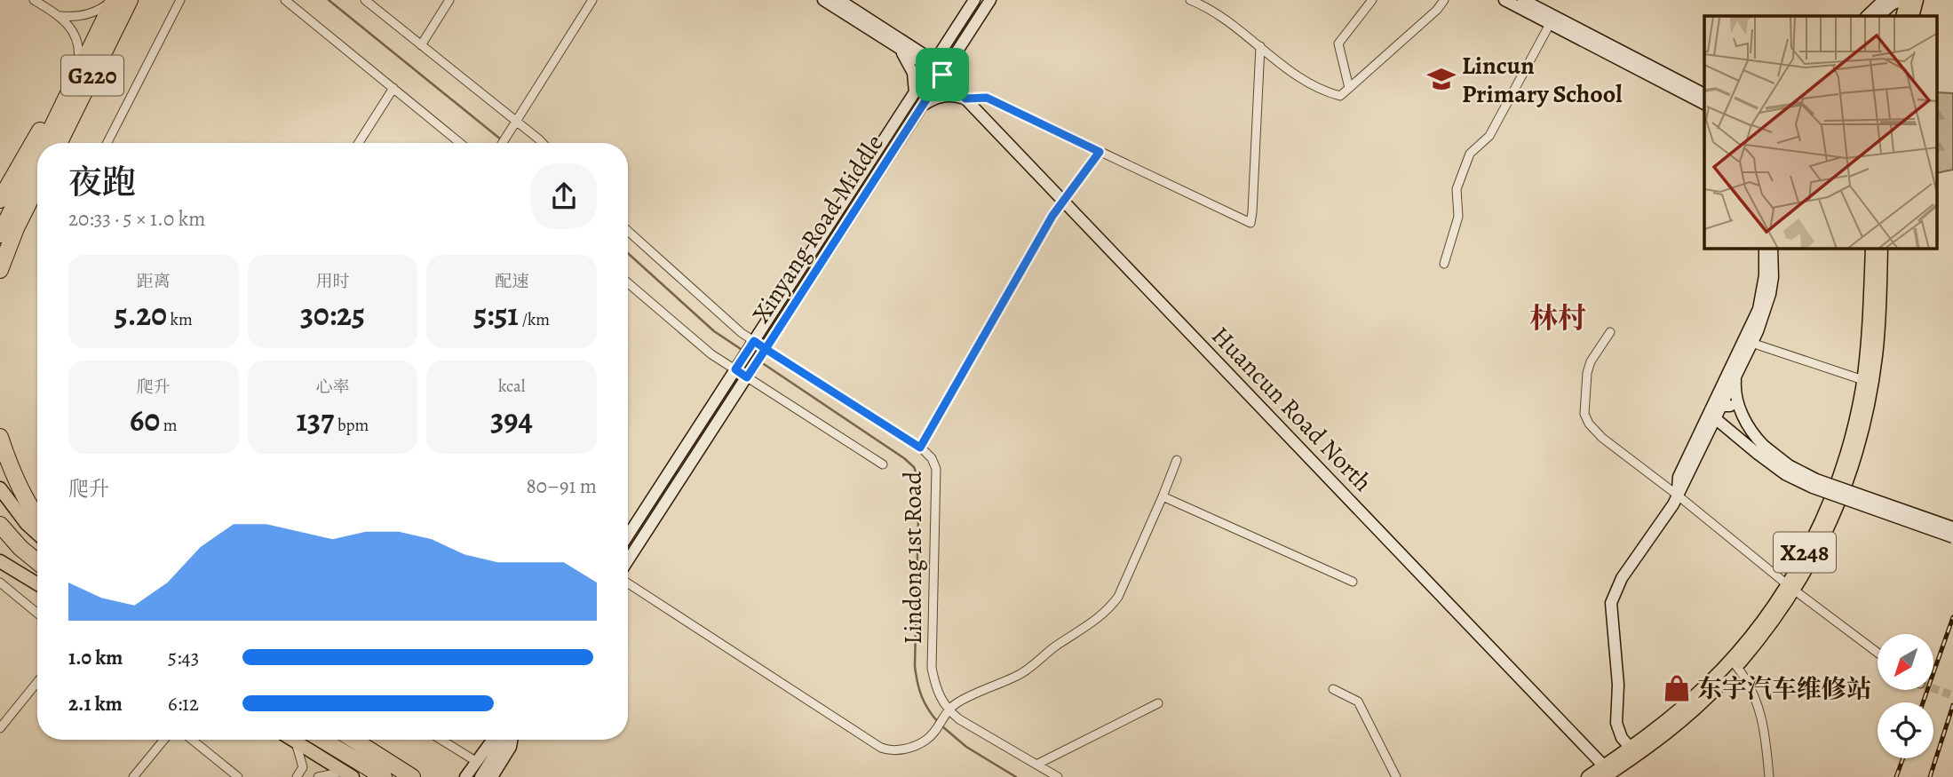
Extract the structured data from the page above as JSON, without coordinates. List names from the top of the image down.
{
  "streets": {
    "highway": ["G220"],
    "main road": ["Xinyang Road Middle", "Huancun Road North", "X248"],
    "street": ["Lindong 1st Road"]
  },
  "crossings": [
    ["Xinyang Road Middle", "Huancun Road North"],
    ["Xinyang Road Middle", "Lindong 1st Road"],
    ["Huancun Road North", "X248"]
  ],
  "districts": ["林村"],
  "places": {
    "school or university": ["Lincun Primary School"],
    "shop": ["东宇汽车维修站"]
  },
  "north": "bottom left",
  "page": {
    "heading": ["夜跑", "20:33 · 5 × 1.0 km"],
    "stats": [
      ["距离", "5.20 km"],
      ["用时", "30:25"],
      ["配速", "5:51 /km"],
      ["爬升", "60 m"],
      ["心率", "137 bpm"],
      ["kcal", "394"]
    ],
    "chart": ["爬升", "80–91 m"],
    "list": [
      {
        "name": "1.0 km",
        "note": "5:43"
      },
      {
        "name": "2.1 km",
        "note": "6:12"
      }
    ]
  }
}
